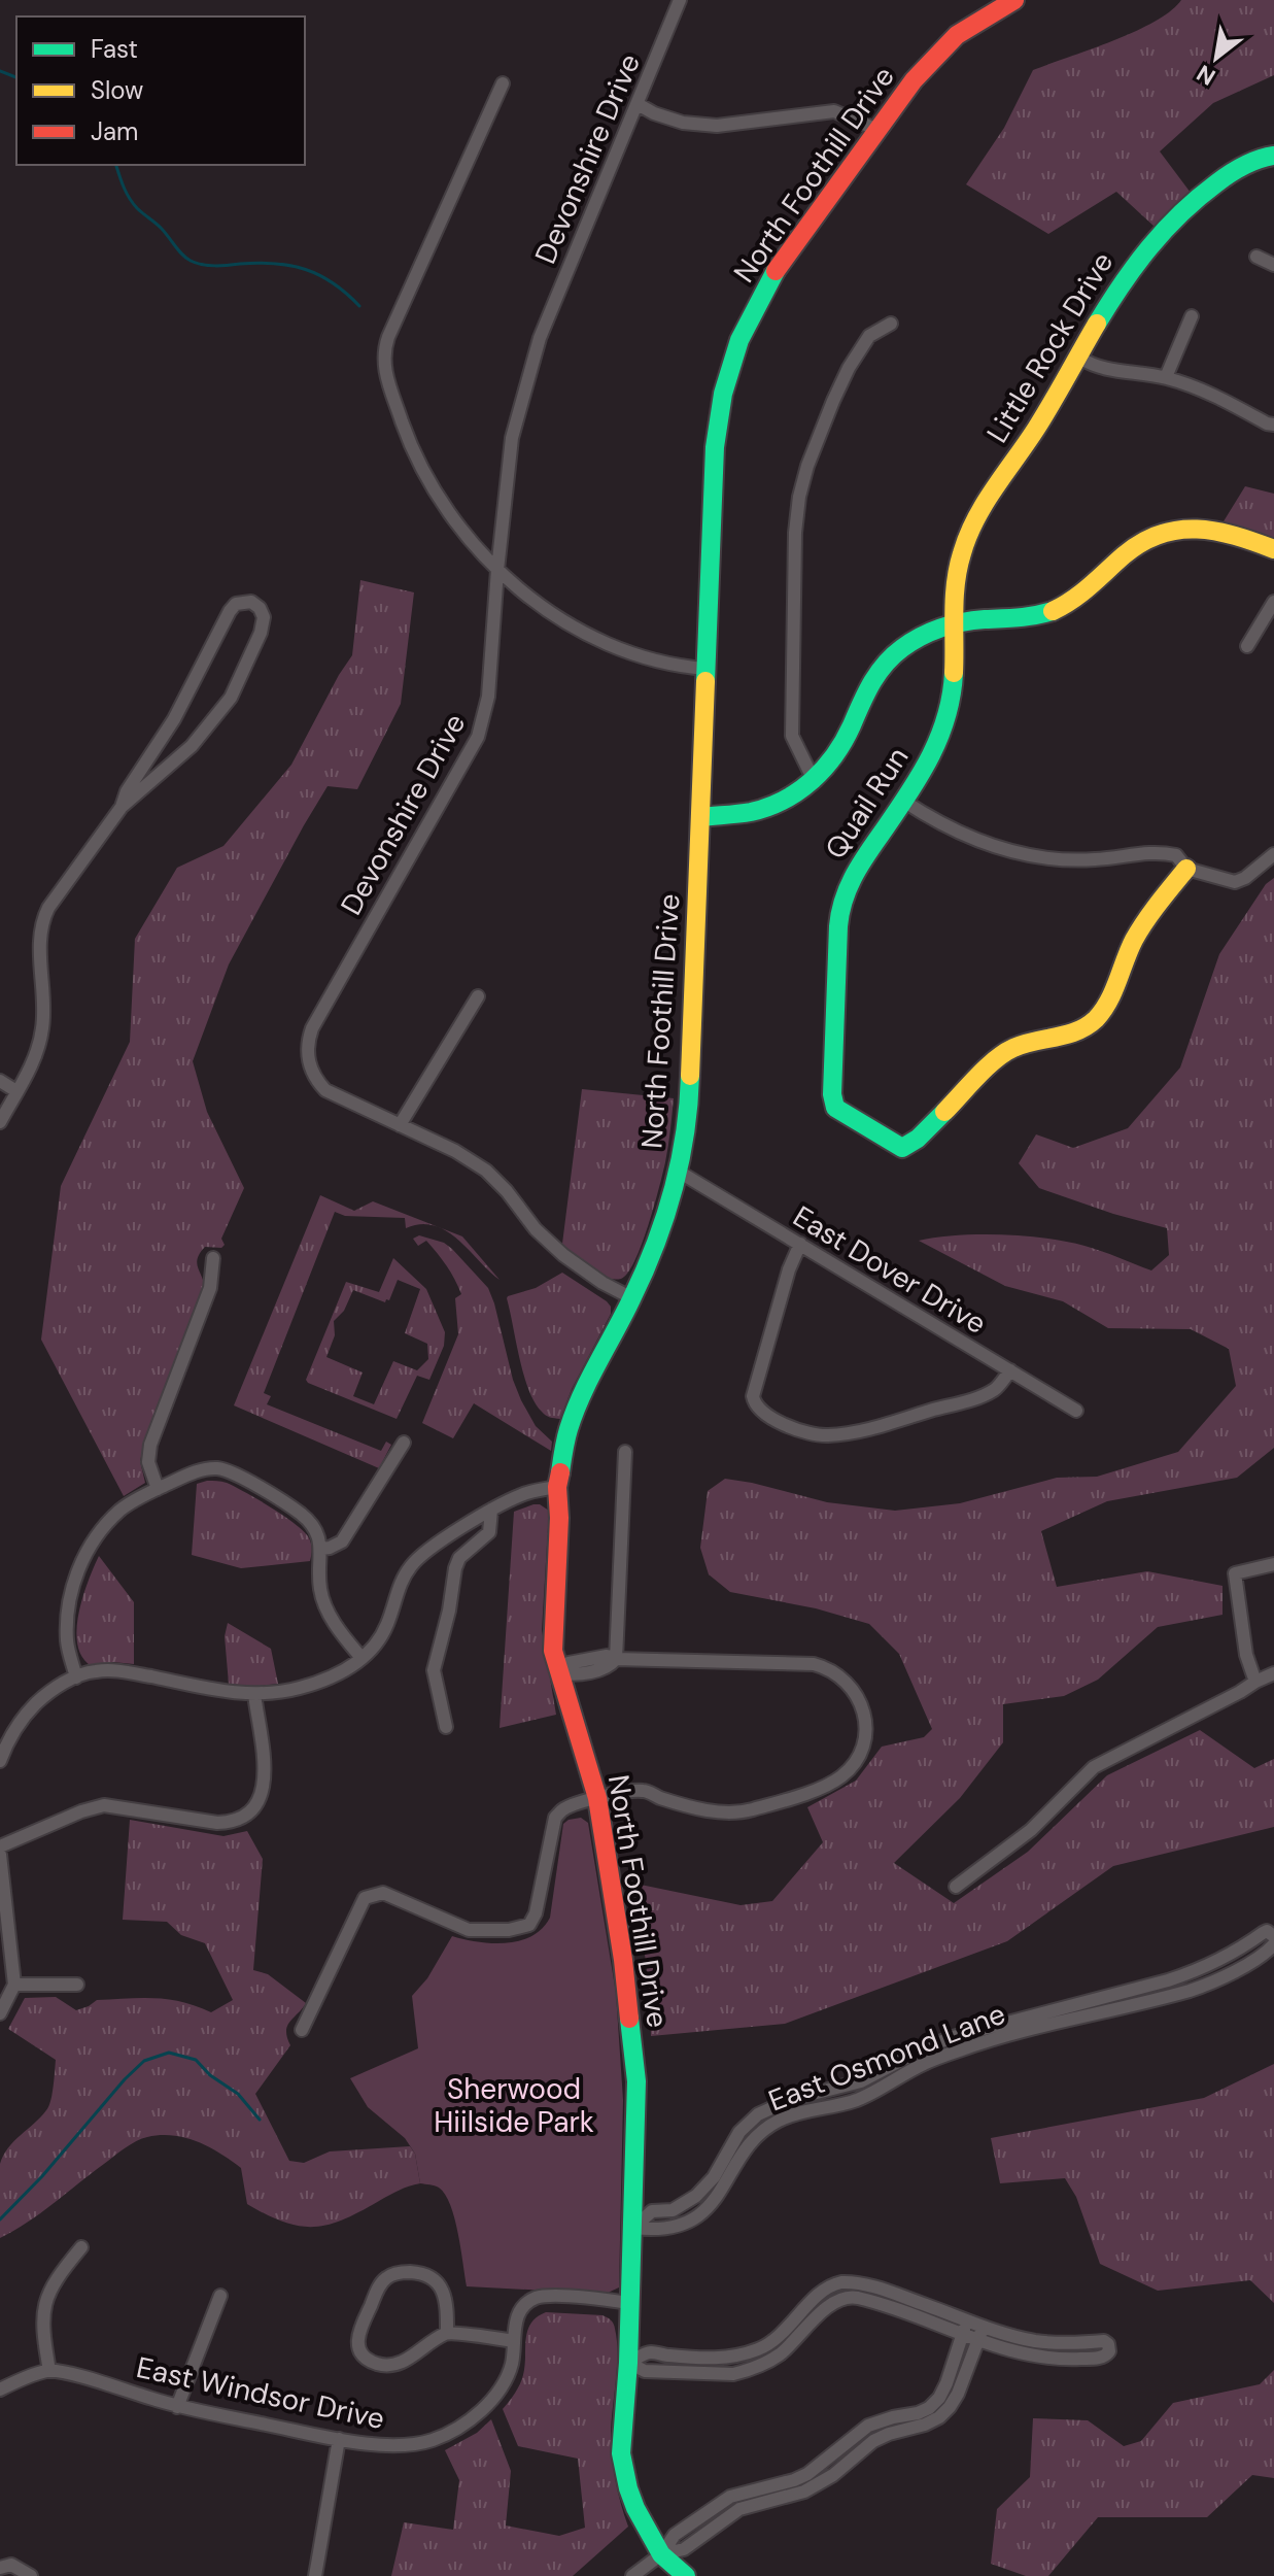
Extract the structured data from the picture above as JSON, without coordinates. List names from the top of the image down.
{
  "streets": {
    "street": [
      "Devonshire Drive",
      "North Foothill Drive",
      "Little Rock Drive",
      "Quail Run",
      "East Dover Drive",
      "East Osmond Lane",
      "East Windsor Drive"
    ]
  },
  "crossings": [
    ["Devonshire Drive", "North Foothill Drive"],
    ["North Foothill Drive", "East Dover Drive"],
    ["North Foothill Drive", "East Osmond Lane"],
    ["North Foothill Drive", "East Windsor Drive"],
    ["Little Rock Drive", "Quail Run"]
  ],
  "parks": ["Sherwood Hiilside Park"],
  "legend": ["Fast", "Slow", "Jam"],
  "north": "bottom left"
}
